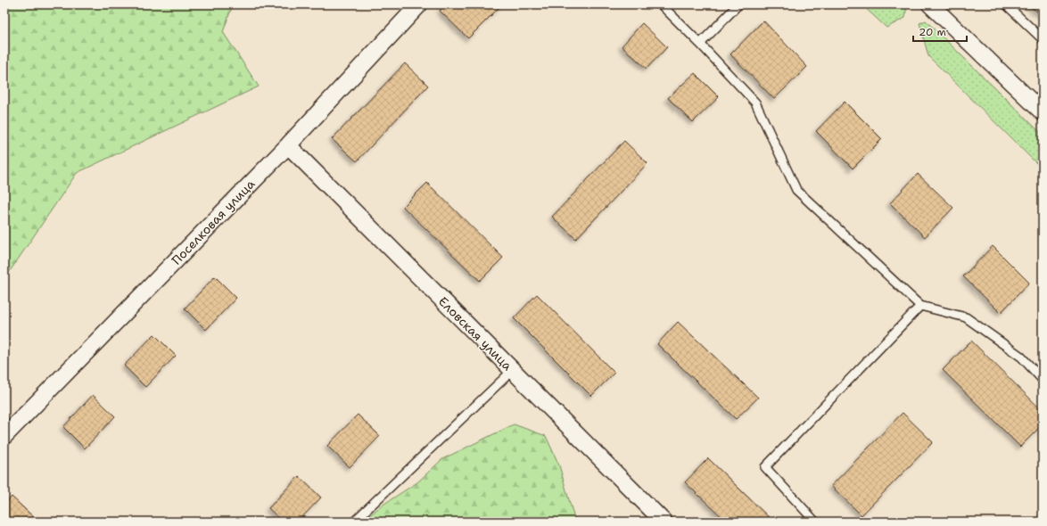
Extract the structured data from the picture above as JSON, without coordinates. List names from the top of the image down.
{
  "streets": {
    "street": ["Поселковая улица", "Еловская улица"]
  },
  "crossings": [
    ["Поселковая улица", "Еловская улица"]
  ],
  "scale_bar": "20 m"
}
